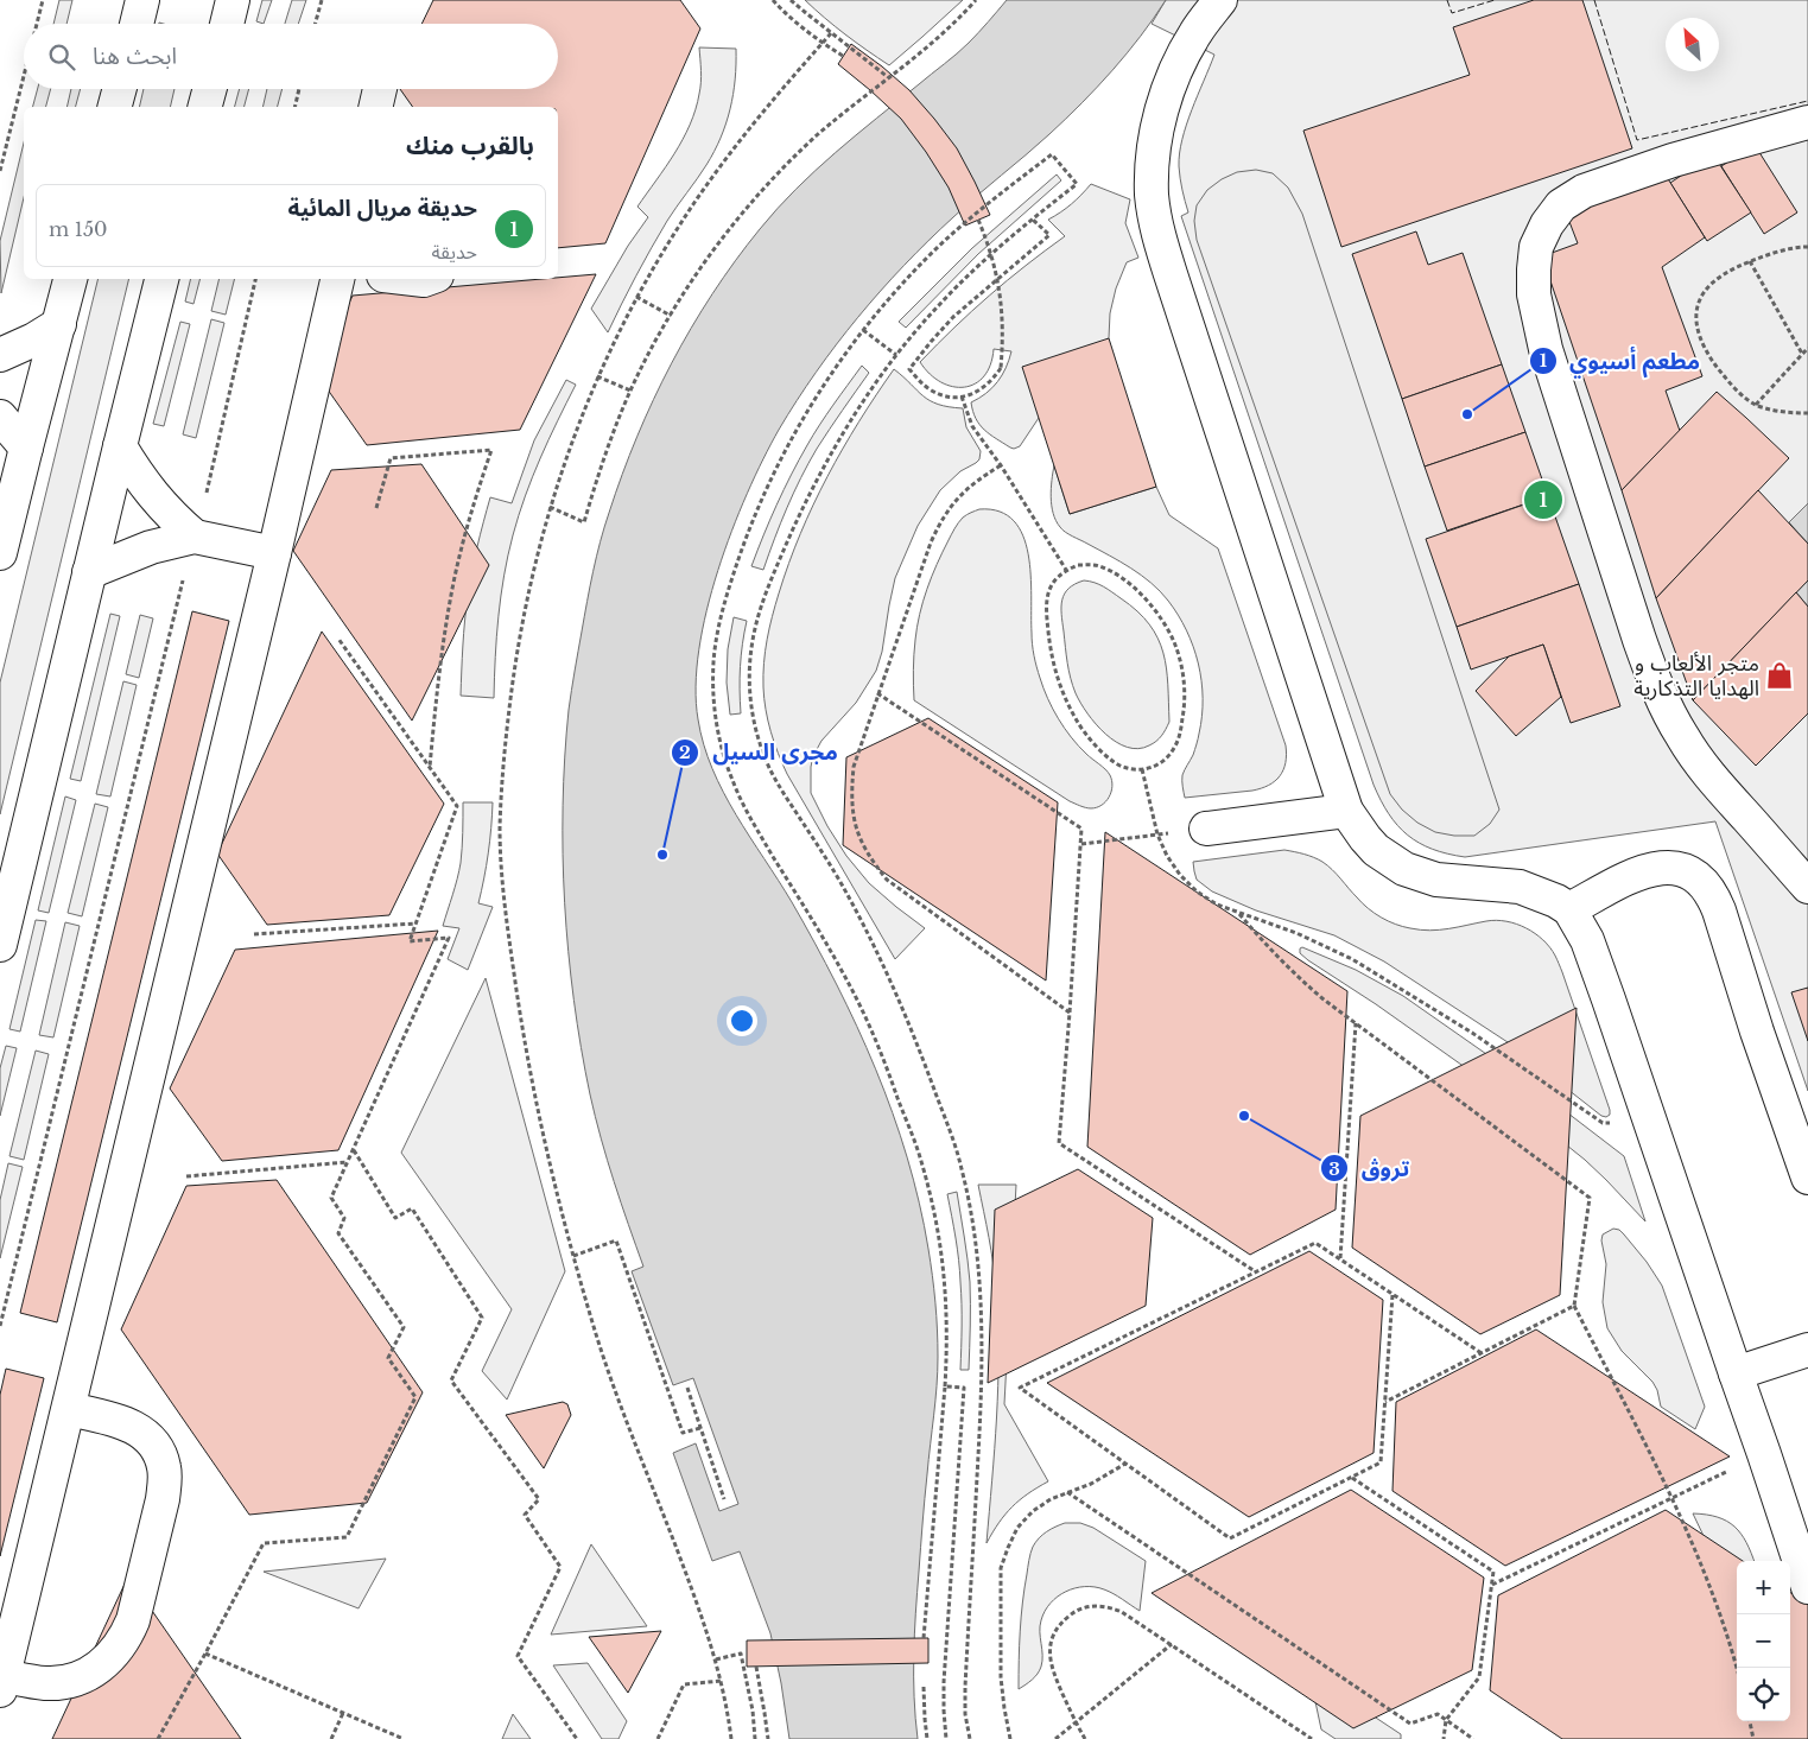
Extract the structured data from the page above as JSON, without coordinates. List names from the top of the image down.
{
  "places": {
    "other": ["مطعم أسيوي", "مجرى السيل", "تروڨ"],
    "shop": ["متجر الألعاب و الهدايا التذكارية"]
  },
  "north": "top left",
  "page": {
    "search": "ابحث هنا",
    "heading": "بالقرب منك",
    "list": [
      {
        "mark": "1",
        "name": "حديقة مريال المائية",
        "note": "حديقة",
        "value": "150 m"
      }
    ],
    "pins": "1",
    "map_buttons": ["+", "−"]
  }
}
